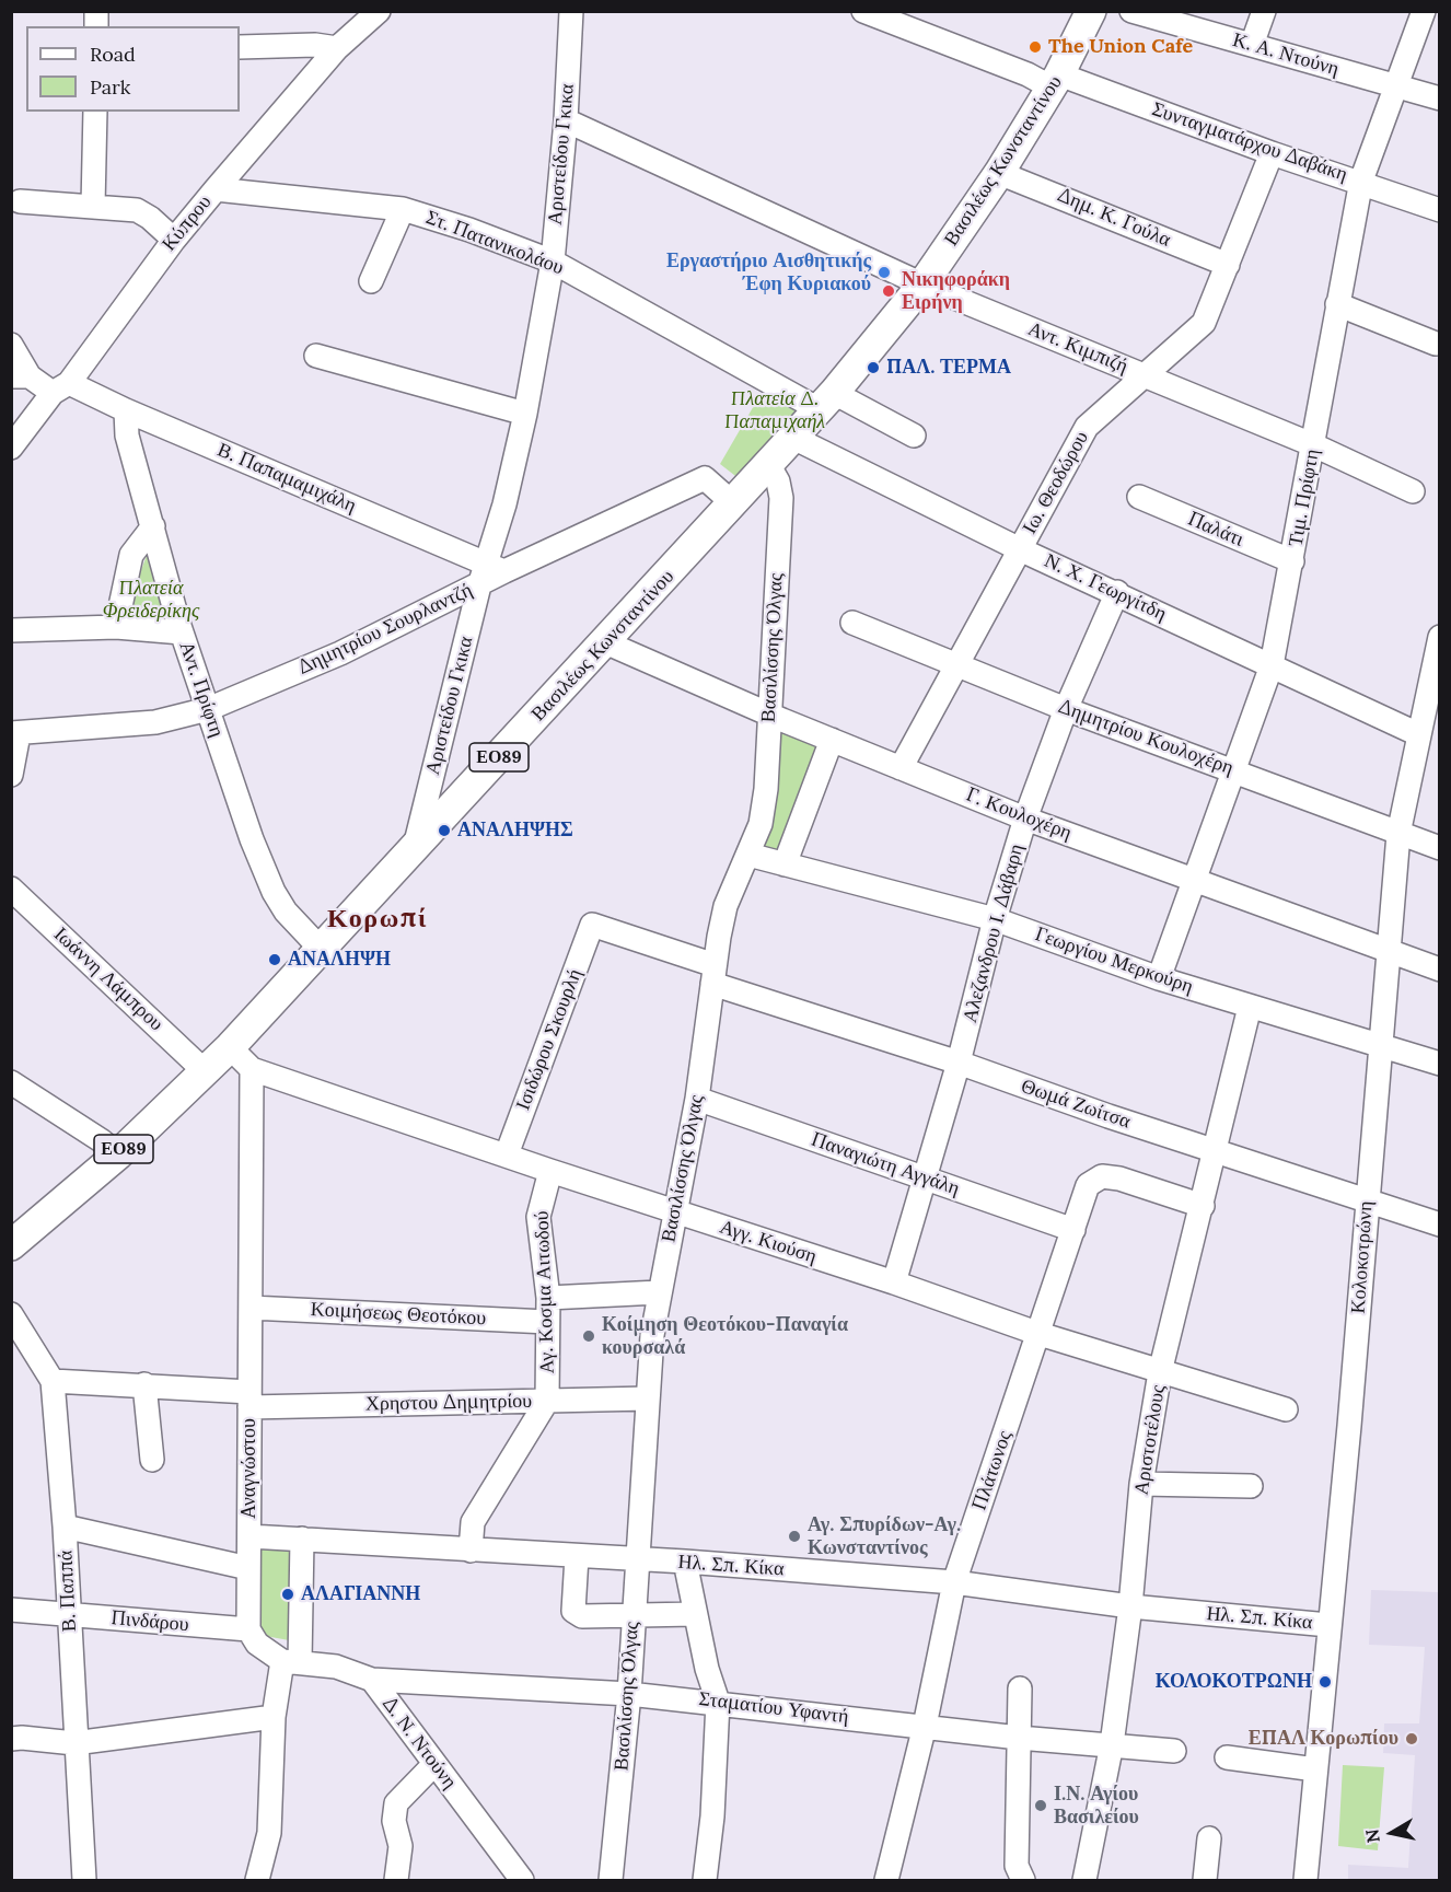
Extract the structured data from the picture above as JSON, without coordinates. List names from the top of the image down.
{
  "streets": {
    "main road": ["Βασιλέως Κωνσταντίνου", "ΕΟ89"],
    "street": [
      "Κ. Α. Ντούνη",
      "Συνταγματάρχου Δαβάκη",
      "Αριστείδου Γκικα",
      "Δημ. Κ. Γούλα",
      "Κύπρου",
      "Στ. Πατανικολάου",
      "Αντ. Κιμπιζή",
      "Β. Παπαμαμιχάλη",
      "Ιω. Θεοδώρου",
      "Τιμ. Πρίφτη",
      "Παλάτι",
      "Ν. Χ. Γεωργίτδη",
      "Δημητρίου Σουρλαντζή",
      "Βασιλίσσης Όλγας",
      "Αντ. Πρίφτη",
      "Δημητρίου Κουλοχέρη",
      "Γ. Κουλοχέρη",
      "Αλεζανδρου Ι. Δάβαρη",
      "Γεωργίου Μερκούρη",
      "Ιωάννη Λάμπρου",
      "Ισιδώρου Σκουρλή",
      "Θωμά Ζωίτσα",
      "Παναγιώτη Αγγάλη",
      "Αγγ. Κιούση",
      "Κολοκοτρώνη",
      "Αγ. Κοσμα Αιτωδού",
      "Κοιμήσεως Θεοτόκου",
      "Χρηστου Δημητρίου",
      "Αριστοτέλους",
      "Αναγνώστου",
      "Πλάτωνος",
      "Ηλ. Σπ. Κίκα",
      "Β. Παππά",
      "Πινδάρου",
      "Σταματίου Υφαντή",
      "Δ. Ν. Ντούνη"
    ]
  },
  "crossings": [
    ["Κ. Α. Ντούνη", "Τιμ. Πρίφτη"],
    ["Συνταγματάρχου Δαβάκη", "Βασιλέως Κωνσταντίνου"],
    ["Συνταγματάρχου Δαβάκη", "Ιω. Θεοδώρου"],
    ["Συνταγματάρχου Δαβάκη", "Τιμ. Πρίφτη"],
    ["Αριστείδου Γκικα", "Βασιλέως Κωνσταντίνου"],
    ["Αριστείδου Γκικα", "Στ. Πατανικολάου"],
    ["Αριστείδου Γκικα", "Αντ. Κιμπιζή"],
    ["Αριστείδου Γκικα", "Β. Παπαμαμιχάλη"],
    ["Αριστείδου Γκικα", "Δημητρίου Σουρλαντζή"],
    ["Βασιλέως Κωνσταντίνου", "Δημ. Κ. Γούλα"],
    ["Βασιλέως Κωνσταντίνου", "Στ. Πατανικολάου"],
    ["Βασιλέως Κωνσταντίνου", "Αντ. Κιμπιζή"],
    ["Βασιλέως Κωνσταντίνου", "Ν. Χ. Γεωργίτδη"],
    ["Βασιλέως Κωνσταντίνου", "Βασιλίσσης Όλγας"],
    ["Βασιλέως Κωνσταντίνου", "Αντ. Πρίφτη"],
    ["Βασιλέως Κωνσταντίνου", "Γ. Κουλοχέρη"],
    ["Βασιλέως Κωνσταντίνου", "Ιωάννη Λάμπρου"],
    ["Δημ. Κ. Γούλα", "Ιω. Θεοδώρου"],
    ["Κύπρου", "Στ. Πατανικολάου"],
    ["Κύπρου", "Β. Παπαμαμιχάλη"],
    ["Αντ. Κιμπιζή", "Ιω. Θεοδώρου"],
    ["Αντ. Κιμπιζή", "Τιμ. Πρίφτη"],
    ["Β. Παπαμαμιχάλη", "Αντ. Πρίφτη"],
    ["Ιω. Θεοδώρου", "Ν. Χ. Γεωργίτδη"],
    ["Ιω. Θεοδώρου", "Δημητρίου Κουλοχέρη"],
    ["Ιω. Θεοδώρου", "Γ. Κουλοχέρη"],
    ["Τιμ. Πρίφτη", "Παλάτι"],
    ["Τιμ. Πρίφτη", "Ν. Χ. Γεωργίτδη"],
    ["Τιμ. Πρίφτη", "Δημητρίου Κουλοχέρη"],
    ["Τιμ. Πρίφτη", "Γ. Κουλοχέρη"],
    ["Τιμ. Πρίφτη", "Γεωργίου Μερκούρη"],
    ["Ν. Χ. Γεωργίτδη", "Αλεζανδρου Ι. Δάβαρη"],
    ["Ν. Χ. Γεωργίτδη", "Κολοκοτρώνη"],
    ["Δημητρίου Σουρλαντζή", "Αντ. Πρίφτη"],
    ["Βασιλίσσης Όλγας", "Γ. Κουλοχέρη"],
    ["Βασιλίσσης Όλγας", "Γεωργίου Μερκούρη"],
    ["Βασιλίσσης Όλγας", "Θωμά Ζωίτσα"],
    ["Βασιλίσσης Όλγας", "Παναγιώτη Αγγάλη"],
    ["Βασιλίσσης Όλγας", "Αγγ. Κιούση"],
    ["Βασιλίσσης Όλγας", "Χρηστου Δημητρίου"],
    ["Βασιλίσσης Όλγας", "Ηλ. Σπ. Κίκα"],
    ["Βασιλίσσης Όλγας", "Σταματίου Υφαντή"],
    ["Δημητρίου Κουλοχέρη", "Αλεζανδρου Ι. Δάβαρη"],
    ["Δημητρίου Κουλοχέρη", "Κολοκοτρώνη"],
    ["Γ. Κουλοχέρη", "Αλεζανδρου Ι. Δάβαρη"],
    ["Γ. Κουλοχέρη", "Κολοκοτρώνη"],
    ["Αλεζανδρου Ι. Δάβαρη", "Γεωργίου Μερκούρη"],
    ["Αλεζανδρου Ι. Δάβαρη", "Θωμά Ζωίτσα"],
    ["Αλεζανδρου Ι. Δάβαρη", "Παναγιώτη Αγγάλη"],
    ["Αλεζανδρου Ι. Δάβαρη", "Αγγ. Κιούση"],
    ["Γεωργίου Μερκούρη", "Κολοκοτρώνη"],
    ["Γεωργίου Μερκούρη", "Αριστοτέλους"],
    ["Ισιδώρου Σκουρλή", "Θωμά Ζωίτσα"],
    ["Ισιδώρου Σκουρλή", "Αγγ. Κιούση"],
    ["Θωμά Ζωίτσα", "Κολοκοτρώνη"],
    ["Θωμά Ζωίτσα", "Αριστοτέλους"],
    ["Παναγιώτη Αγγάλη", "Πλάτωνος"],
    ["Αγγ. Κιούση", "Αγ. Κοσμα Αιτωδού"],
    ["Αγγ. Κιούση", "Αριστοτέλους"],
    ["Αγγ. Κιούση", "Αναγνώστου"],
    ["Αγγ. Κιούση", "Πλάτωνος"],
    ["Κολοκοτρώνη", "Ηλ. Σπ. Κίκα"],
    ["Αγ. Κοσμα Αιτωδού", "Κοιμήσεως Θεοτόκου"],
    ["Αγ. Κοσμα Αιτωδού", "Χρηστου Δημητρίου"],
    ["Αγ. Κοσμα Αιτωδού", "Ηλ. Σπ. Κίκα"],
    ["Κοιμήσεως Θεοτόκου", "Αναγνώστου"],
    ["Χρηστου Δημητρίου", "Αναγνώστου"],
    ["Χρηστου Δημητρίου", "Β. Παππά"],
    ["Αριστοτέλους", "Πλάτωνος"],
    ["Αριστοτέλους", "Ηλ. Σπ. Κίκα"],
    ["Αριστοτέλους", "Σταματίου Υφαντή"],
    ["Αναγνώστου", "Ηλ. Σπ. Κίκα"],
    ["Αναγνώστου", "Πινδάρου"],
    ["Πλάτωνος", "Ηλ. Σπ. Κίκα"],
    ["Πλάτωνος", "Σταματίου Υφαντή"],
    ["Β. Παππά", "Πινδάρου"],
    ["Σταματίου Υφαντή", "Δ. Ν. Ντούνη"]
  ],
  "districts": ["Κορωπί"],
  "parks": ["Πλατεία Δ. Παπαμιχαήλ", "Πλατεία Φρειδερίκης"],
  "places": [
    "The Union Cafe",
    "Εργαστήριο Αισθητικής Έφη Κυριακού",
    "Νικηφοράκη Ειρήνη",
    "ΠΑΛ. ΤΕΡΜΑ",
    "ΑΝΑΛΗΨΗΣ",
    "ΑΝΑΛΗΨΗ",
    "Κοίμηση Θεοτόκου-Παναγία κουρσαλά",
    "Αγ. Σπυρίδων-Αγ. Κωνσταντίνος",
    "ΑΛΑΓΙΑΝΝΗ",
    "ΚΟΛΟΚΟΤΡΩΝΗ",
    "ΕΠΑΛ Κορωπίου",
    "Ι.Ν. Αγίου Βασιλείου"
  ],
  "legend": ["Road", "Park"],
  "north": "left"
}
